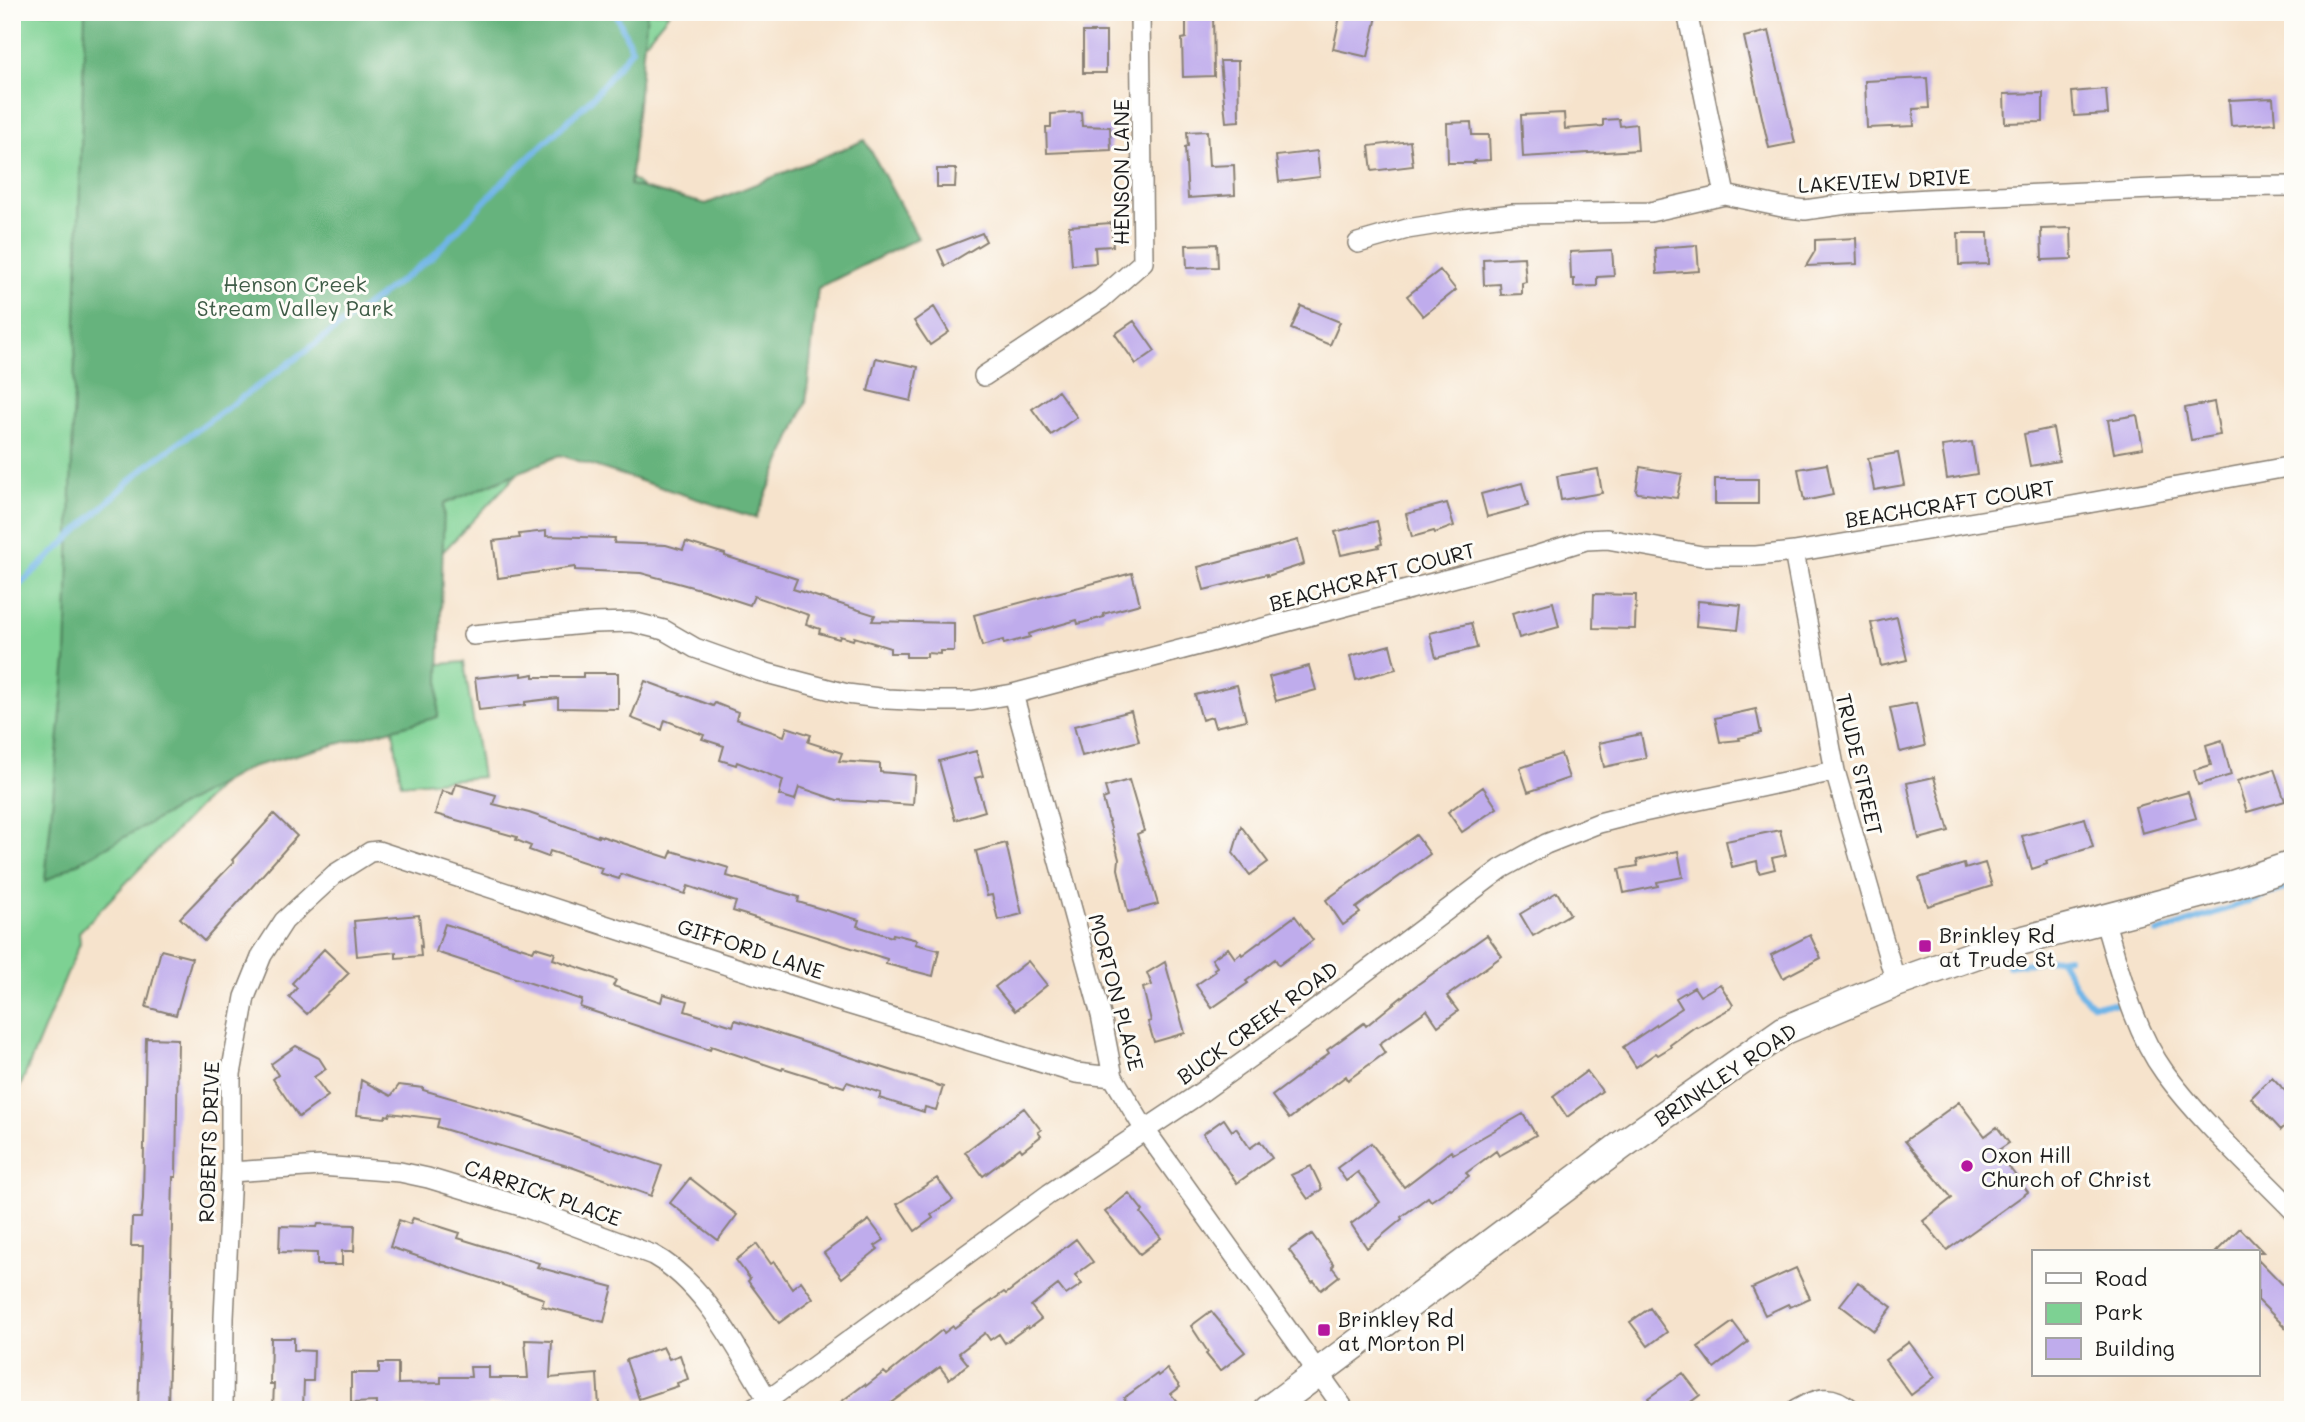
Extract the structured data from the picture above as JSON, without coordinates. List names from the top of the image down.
{
  "streets": {
    "main road": ["BRINKLEY ROAD"],
    "street": [
      "HENSON LANE",
      "LAKEVIEW DRIVE",
      "BEACHCRAFT COURT",
      "TRUDE STREET",
      "GIFFORD LANE",
      "MORTON PLACE",
      "BUCK CREEK ROAD",
      "ROBERTS DRIVE",
      "CARRICK PLACE"
    ]
  },
  "crossings": [
    ["BEACHCRAFT COURT", "TRUDE STREET"],
    ["BEACHCRAFT COURT", "MORTON PLACE"],
    ["TRUDE STREET", "BUCK CREEK ROAD"],
    ["TRUDE STREET", "BRINKLEY ROAD"],
    ["GIFFORD LANE", "MORTON PLACE"],
    ["GIFFORD LANE", "ROBERTS DRIVE"],
    ["MORTON PLACE", "BUCK CREEK ROAD"],
    ["MORTON PLACE", "BRINKLEY ROAD"],
    ["BUCK CREEK ROAD", "CARRICK PLACE"],
    ["ROBERTS DRIVE", "CARRICK PLACE"]
  ],
  "parks": ["Henson Creek Stream Valley Park"],
  "places": {
    "transit": ["Brinkley Rd at Trude St", "Brinkley Rd at Morton Pl"],
    "other": ["Oxon Hill Church of Christ"]
  },
  "legend": ["Road", "Park", "Building"]
}
